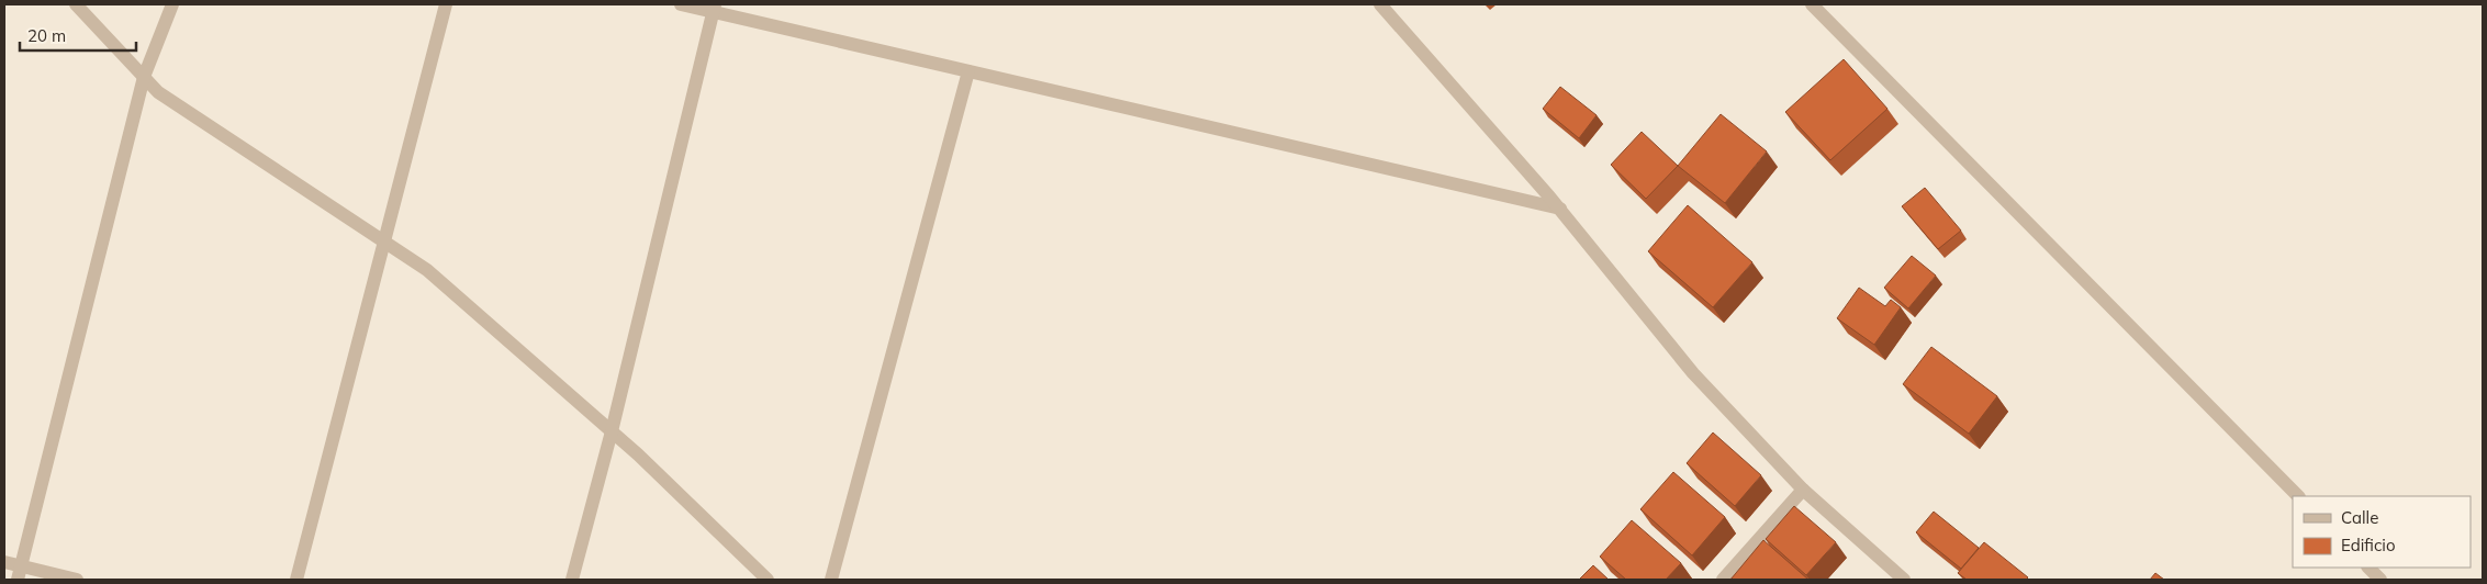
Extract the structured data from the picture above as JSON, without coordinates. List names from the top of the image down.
{
  "legend": ["Calle", "Edificio"],
  "scale_bar": "20 m"
}
